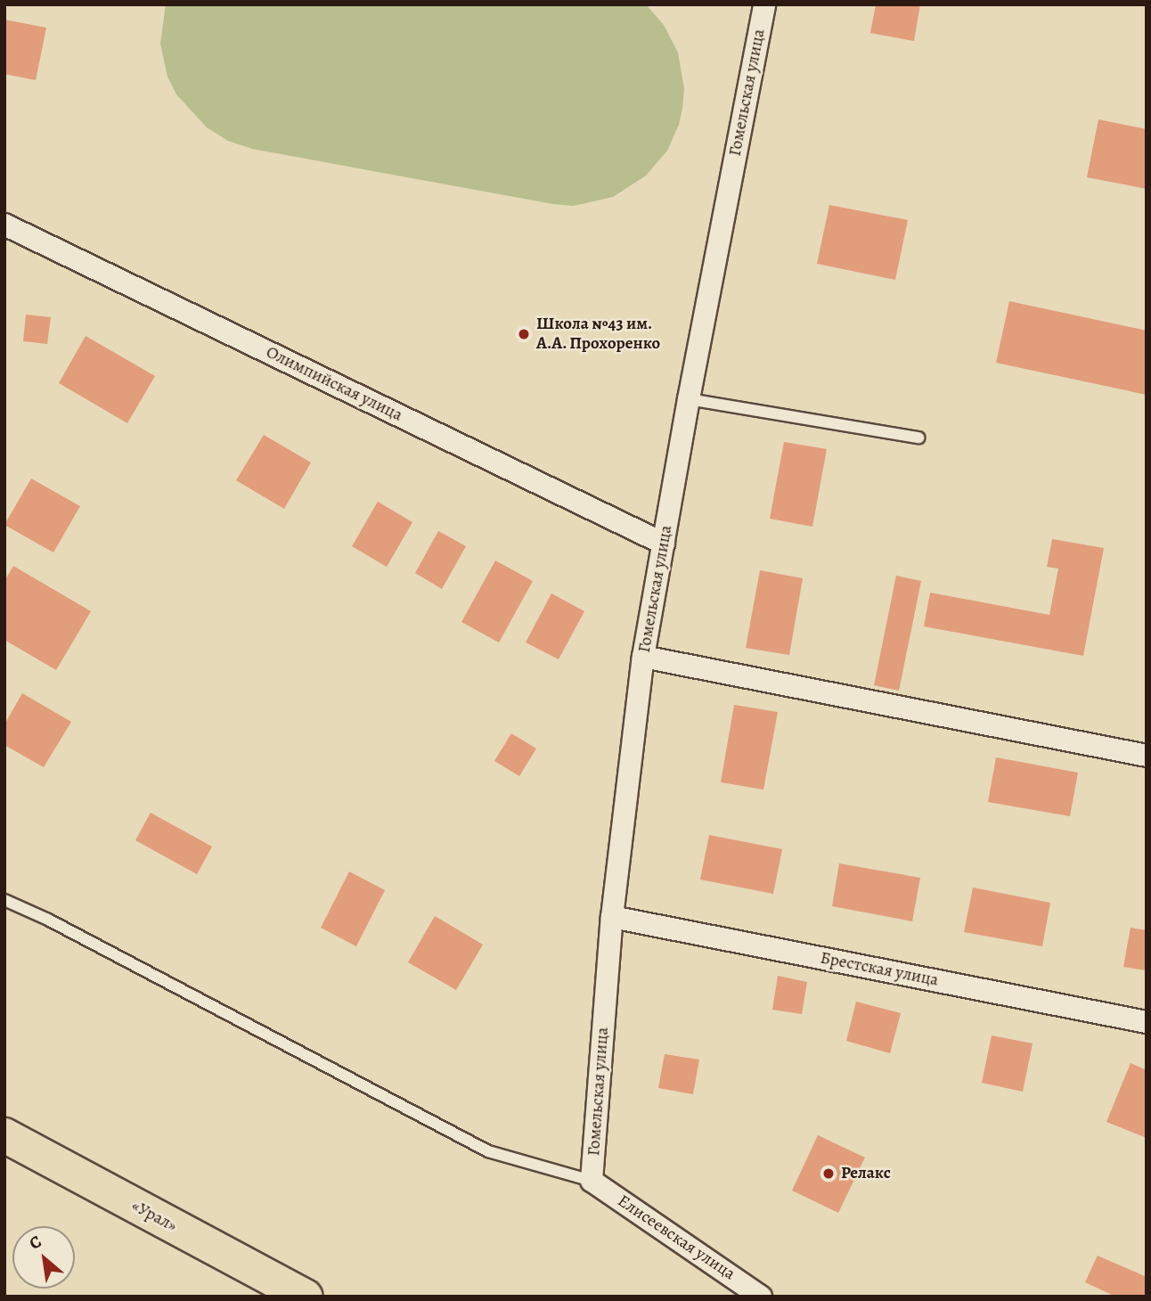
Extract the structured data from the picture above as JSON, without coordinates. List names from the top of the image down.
{
  "streets": {
    "main road": ["«Урал»"],
    "street": [
      "Гомельская улица",
      "Олимпийская улица",
      "Брестская улица",
      "Елисеевская улица"
    ]
  },
  "crossings": [
    ["Гомельская улица", "Олимпийская улица"],
    ["Гомельская улица", "Брестская улица"],
    ["Гомельская улица", "Елисеевская улица"]
  ],
  "places": ["Школа №43 им. А.А. Прохоренко", "Релакс"],
  "north": "top left"
}
